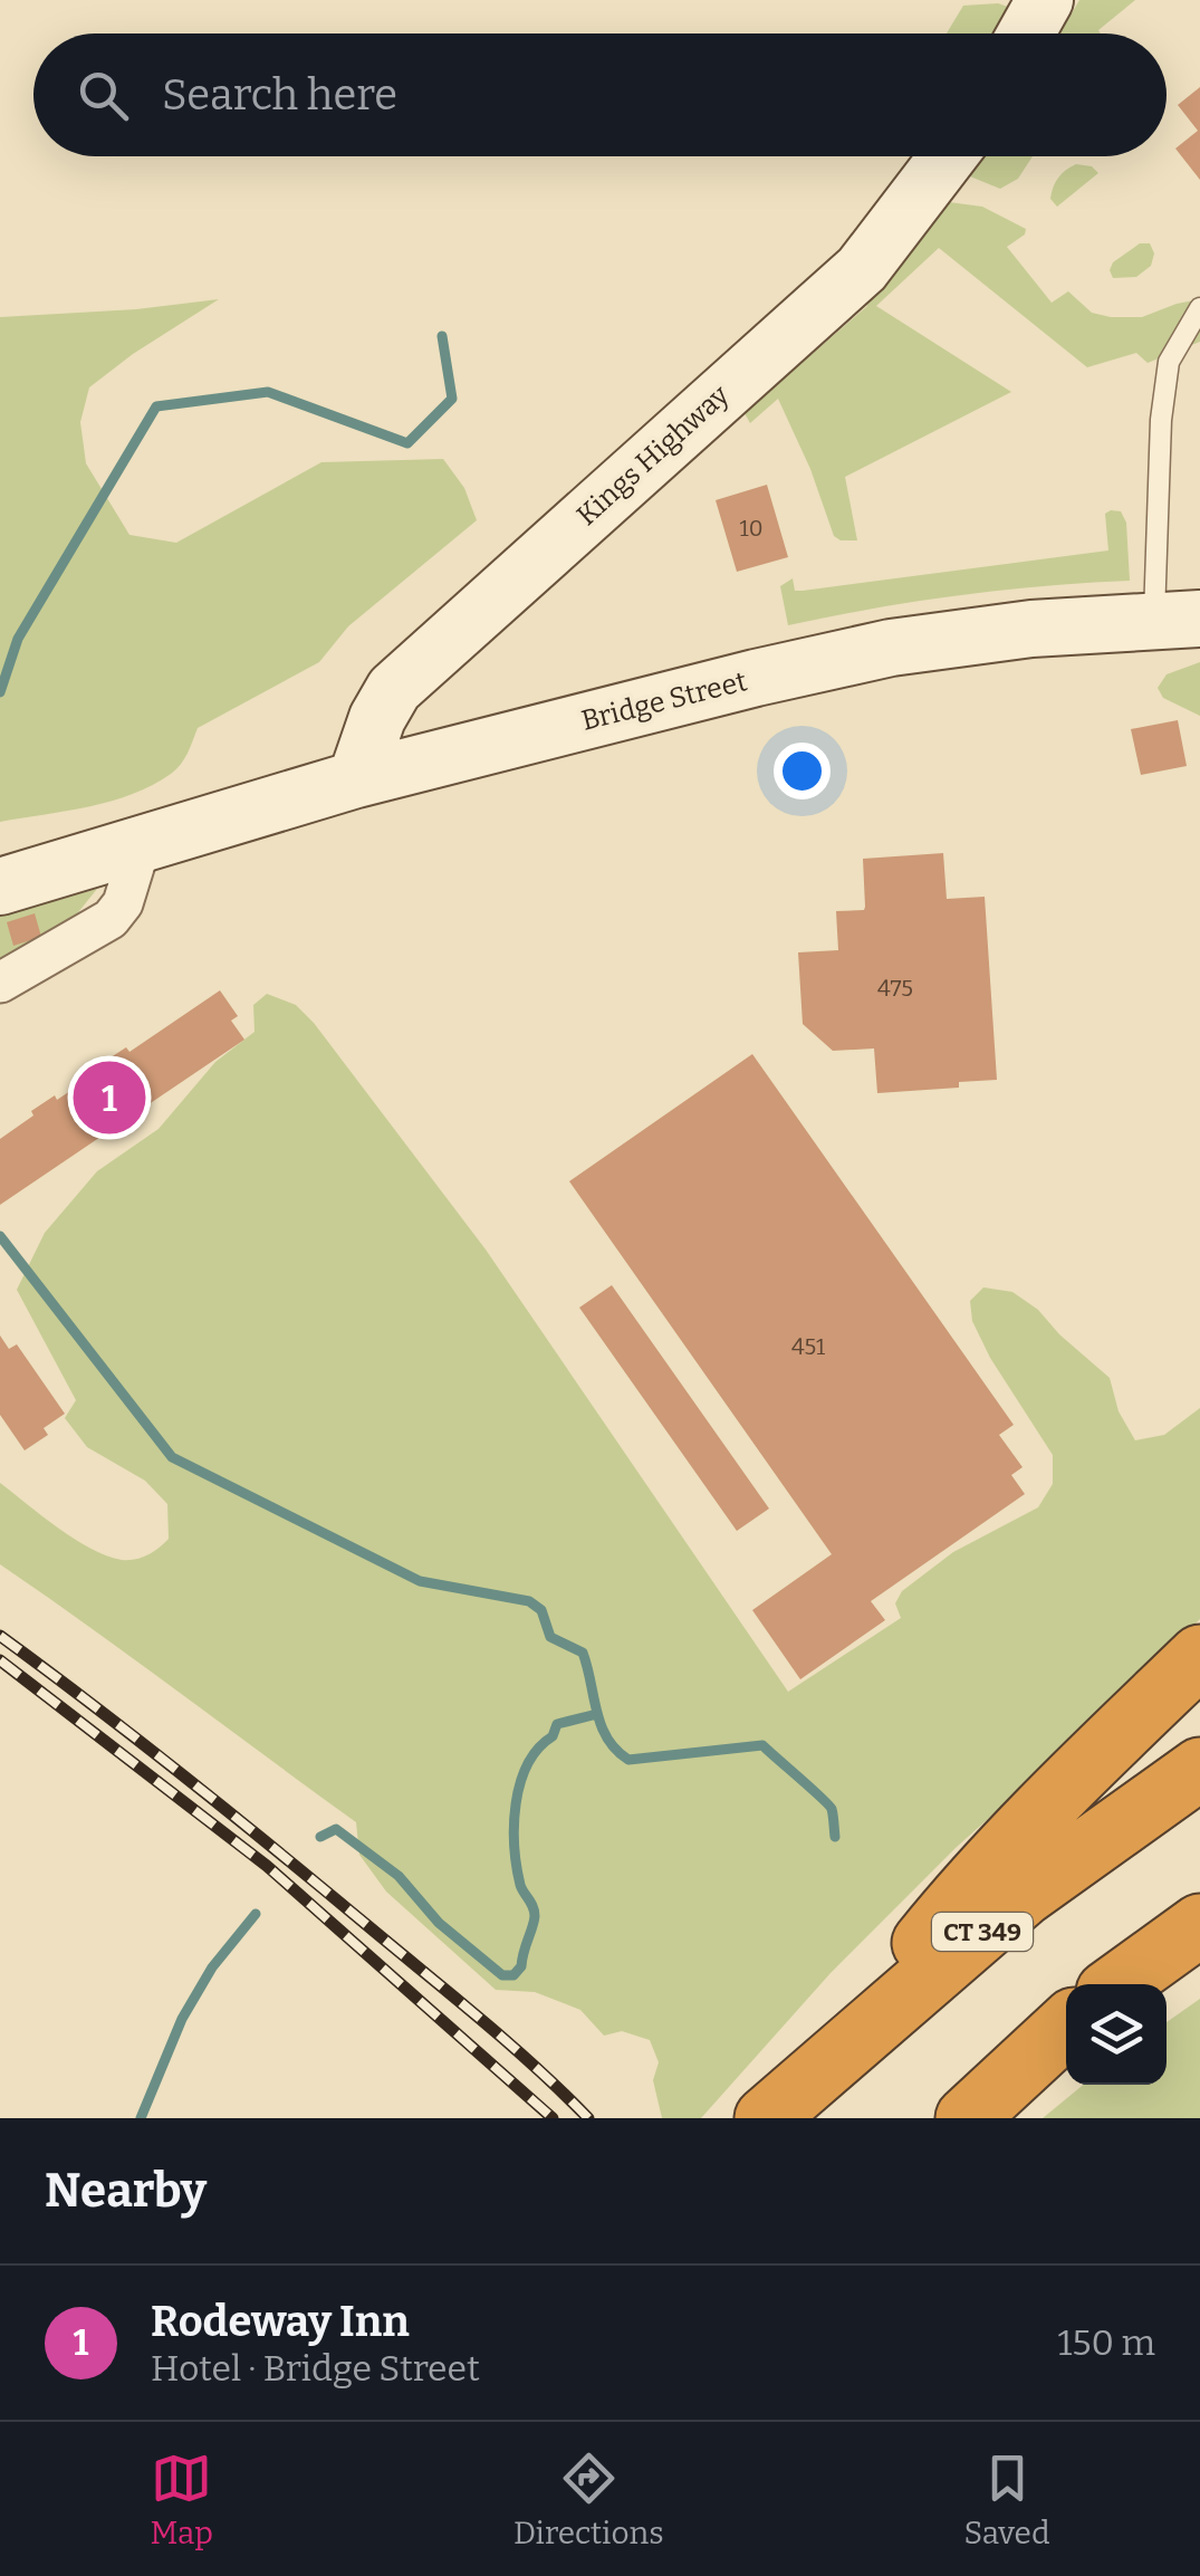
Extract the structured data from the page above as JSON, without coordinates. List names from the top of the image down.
{
  "streets": {
    "highway": ["CT 349"],
    "main road": ["Kings Highway", "Bridge Street"]
  },
  "crossings": [
    ["Kings Highway", "Bridge Street"]
  ],
  "house_numbers": ["10", "475", "451"],
  "page": {
    "search": "Search here",
    "pins": "1",
    "heading": "Nearby",
    "list": [
      {
        "mark": "1",
        "name": "Rodeway Inn",
        "note": "Hotel · Bridge Street",
        "value": "150 m"
      }
    ],
    "nav": ["Map", "Directions", "Saved"]
  }
}
